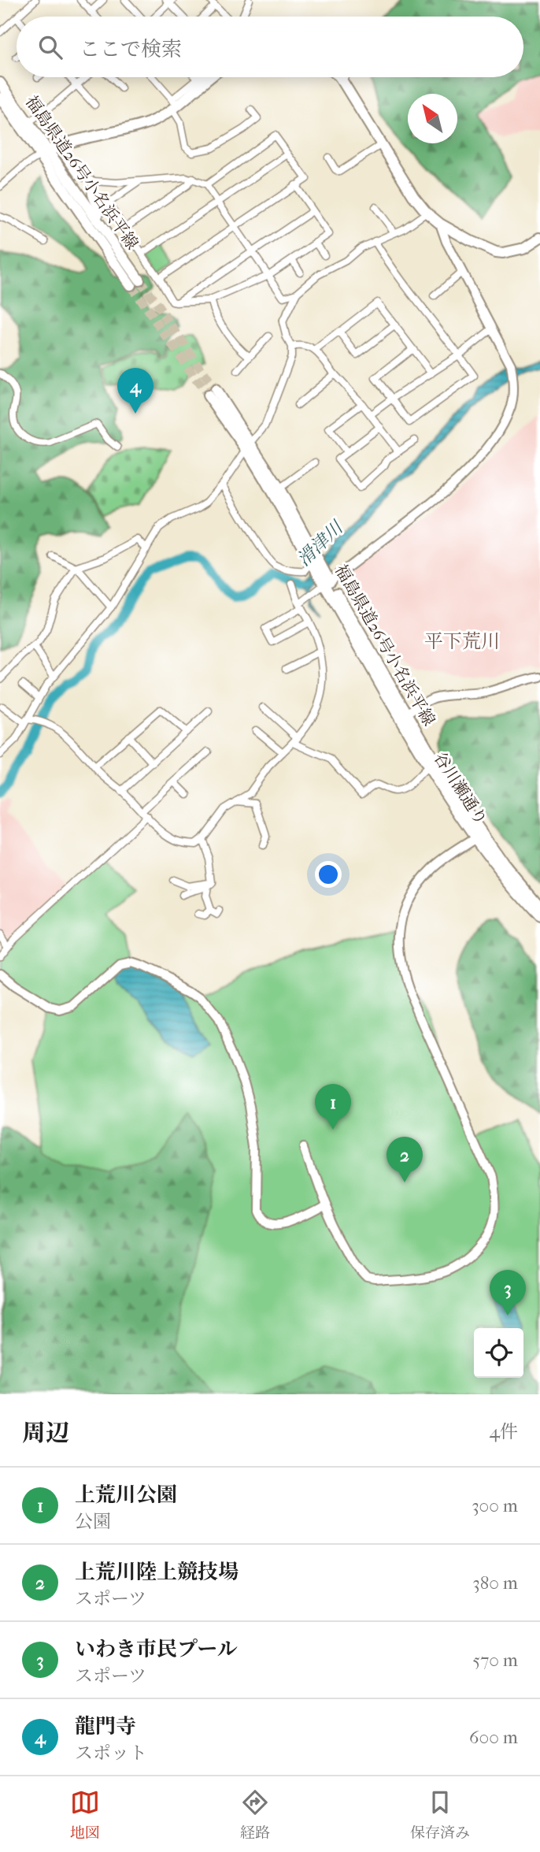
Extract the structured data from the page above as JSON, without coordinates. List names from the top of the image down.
{
  "streets": {
    "main road": ["福島県道26号小名浜平線", "谷川瀬通り"]
  },
  "crossings": [
    ["福島県道26号小名浜平線", "谷川瀬通り"]
  ],
  "districts": ["平下荒川"],
  "water": ["滑津川"],
  "north": "top left",
  "page": {
    "search": "ここで検索",
    "pins": [
      "4",
      "1",
      "2",
      "3"
    ],
    "heading": ["周辺", "4件"],
    "list": [
      {
        "mark": "1",
        "name": "上荒川公園",
        "note": "公園",
        "value": "300 m"
      },
      {
        "mark": "2",
        "name": "上荒川陸上競技場",
        "note": "スポーツ",
        "value": "380 m"
      },
      {
        "mark": "3",
        "name": "いわき市民プール",
        "note": "スポーツ",
        "value": "570 m"
      },
      {
        "mark": "4",
        "name": "龍門寺",
        "note": "スポット",
        "value": "600 m"
      }
    ],
    "nav": ["地図", "経路", "保存済み"]
  }
}
